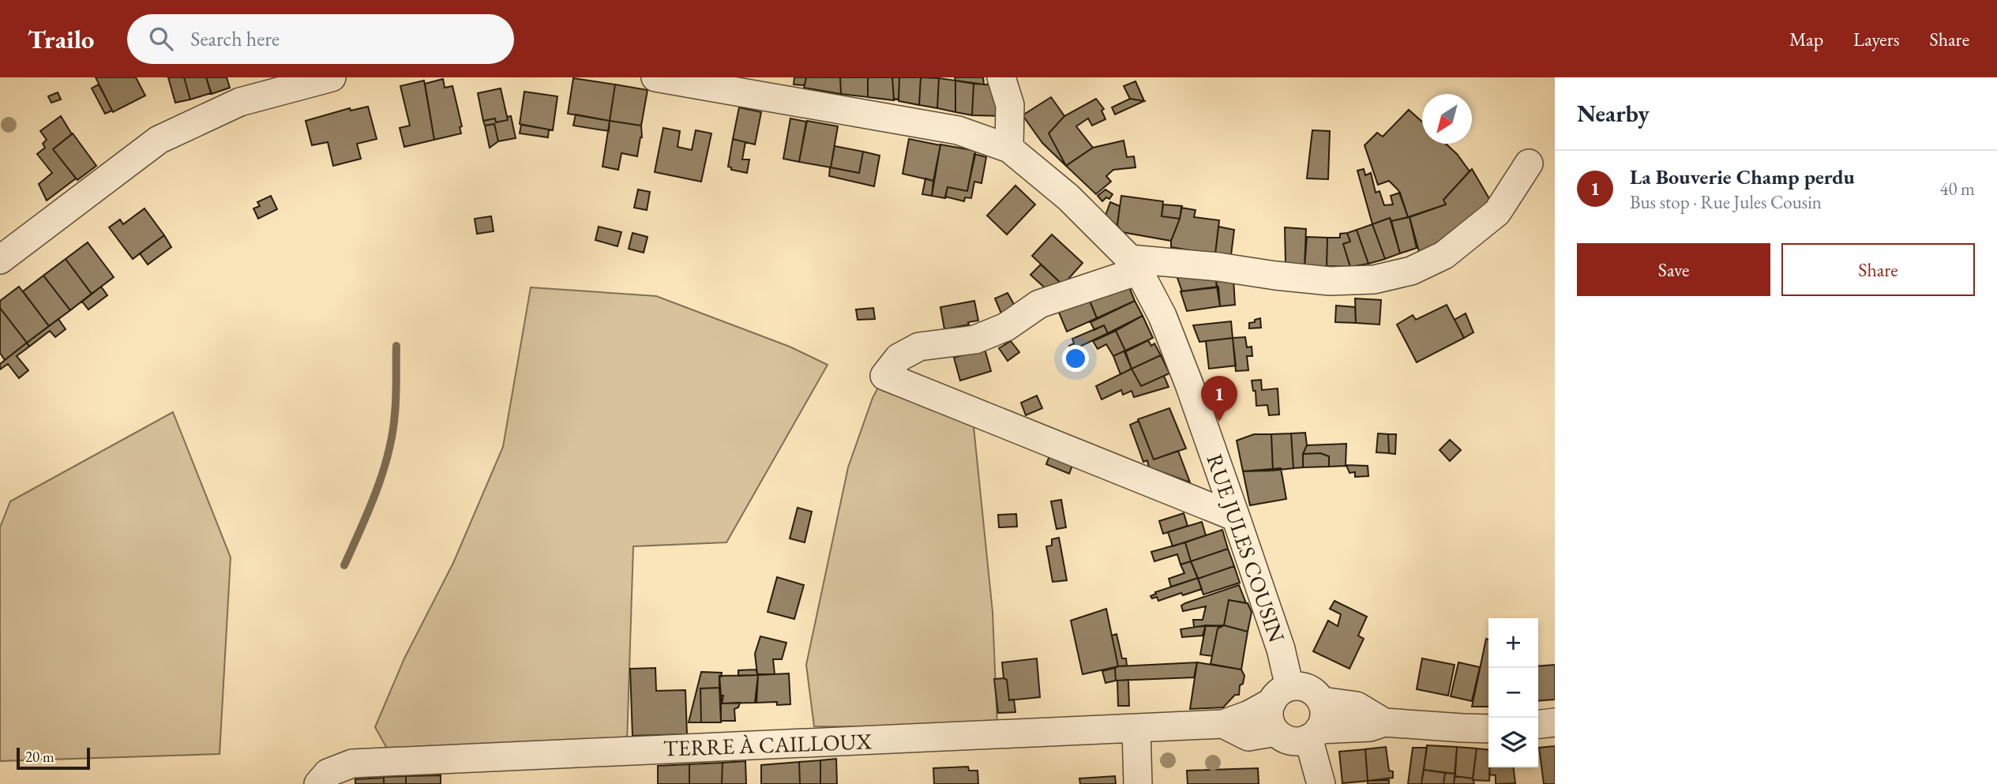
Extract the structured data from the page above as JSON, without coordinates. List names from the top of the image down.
{
  "streets": {
    "street": ["RUE JULES COUSIN", "TERRE À CAILLOUX"]
  },
  "scale_bar": "20 m",
  "north": "bottom left",
  "page": {
    "header": "Trailo",
    "search": "Search here",
    "nav": ["Map", "Layers", "Share"],
    "heading": "Nearby",
    "list": [
      {
        "mark": "1",
        "name": "La Bouverie Champ perdu",
        "note": "Bus stop · Rue Jules Cousin",
        "value": "40 m"
      }
    ],
    "buttons": ["Save", "Share"],
    "pins": "1",
    "map_buttons": ["+", "−"],
    "scale": "20 m"
  }
}
